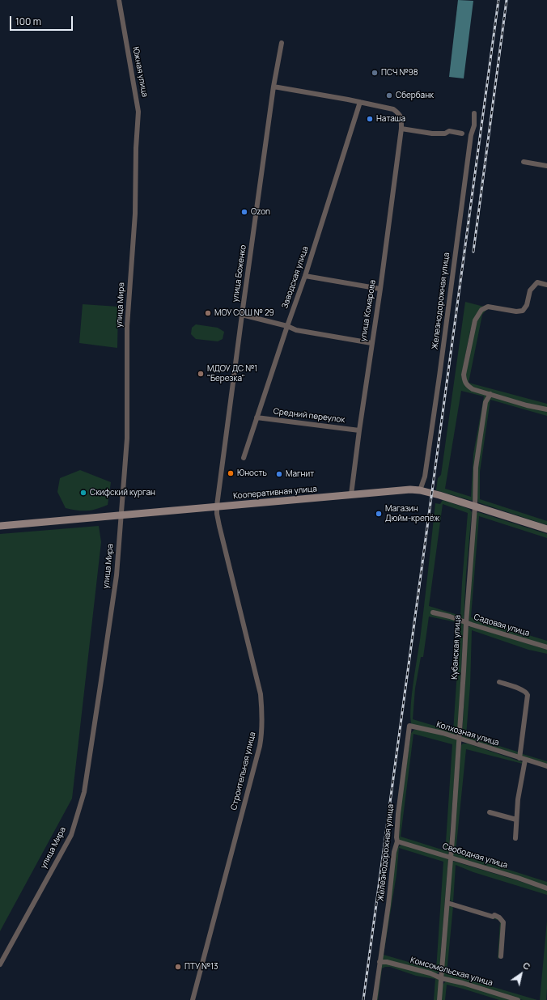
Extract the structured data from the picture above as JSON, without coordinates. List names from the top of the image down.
{
  "streets": {
    "street": [
      "Южная улица",
      "улица Боженко",
      "Заводская улица",
      "Железнодорожная улица",
      "улица Мира",
      "улица Комарова",
      "Средний переулок",
      "Кооперативная улица",
      "Садовая улица",
      "Кубанская улица",
      "Колхозная улица",
      "Строительная улица",
      "Свободная улица",
      "Комсомольская улица"
    ]
  },
  "crossings": [
    ["Южная улица", "улица Мира"],
    ["улица Боженко", "Кооперативная улица"],
    ["улица Боженко", "Строительная улица"],
    ["Заводская улица", "улица Комарова"],
    ["Заводская улица", "Средний переулок"],
    ["Железнодорожная улица", "Кооперативная улица"],
    ["Железнодорожная улица", "Колхозная улица"],
    ["Железнодорожная улица", "Свободная улица"],
    ["Железнодорожная улица", "Комсомольская улица"],
    ["улица Мира", "Кооперативная улица"],
    ["улица Комарова", "Средний переулок"],
    ["улица Комарова", "Кооперативная улица"],
    ["Кооперативная улица", "Кубанская улица"],
    ["Кооперативная улица", "Строительная улица"],
    ["Садовая улица", "Кубанская улица"],
    ["Кубанская улица", "Колхозная улица"],
    ["Кубанская улица", "Свободная улица"],
    ["Кубанская улица", "Комсомольская улица"]
  ],
  "places": [
    "ПСЧ №98",
    "Сбербанк",
    "Наташа",
    "Ozon",
    "МОУ СОШ № 29",
    "МДОУ ДС №1 \"Березка\"",
    "Юность",
    "Магнит",
    "Скифский курган",
    "Магазин Дюйм-крепёж",
    "ПТУ №13"
  ],
  "scale_bar": "100 m",
  "north": "top right"
}
